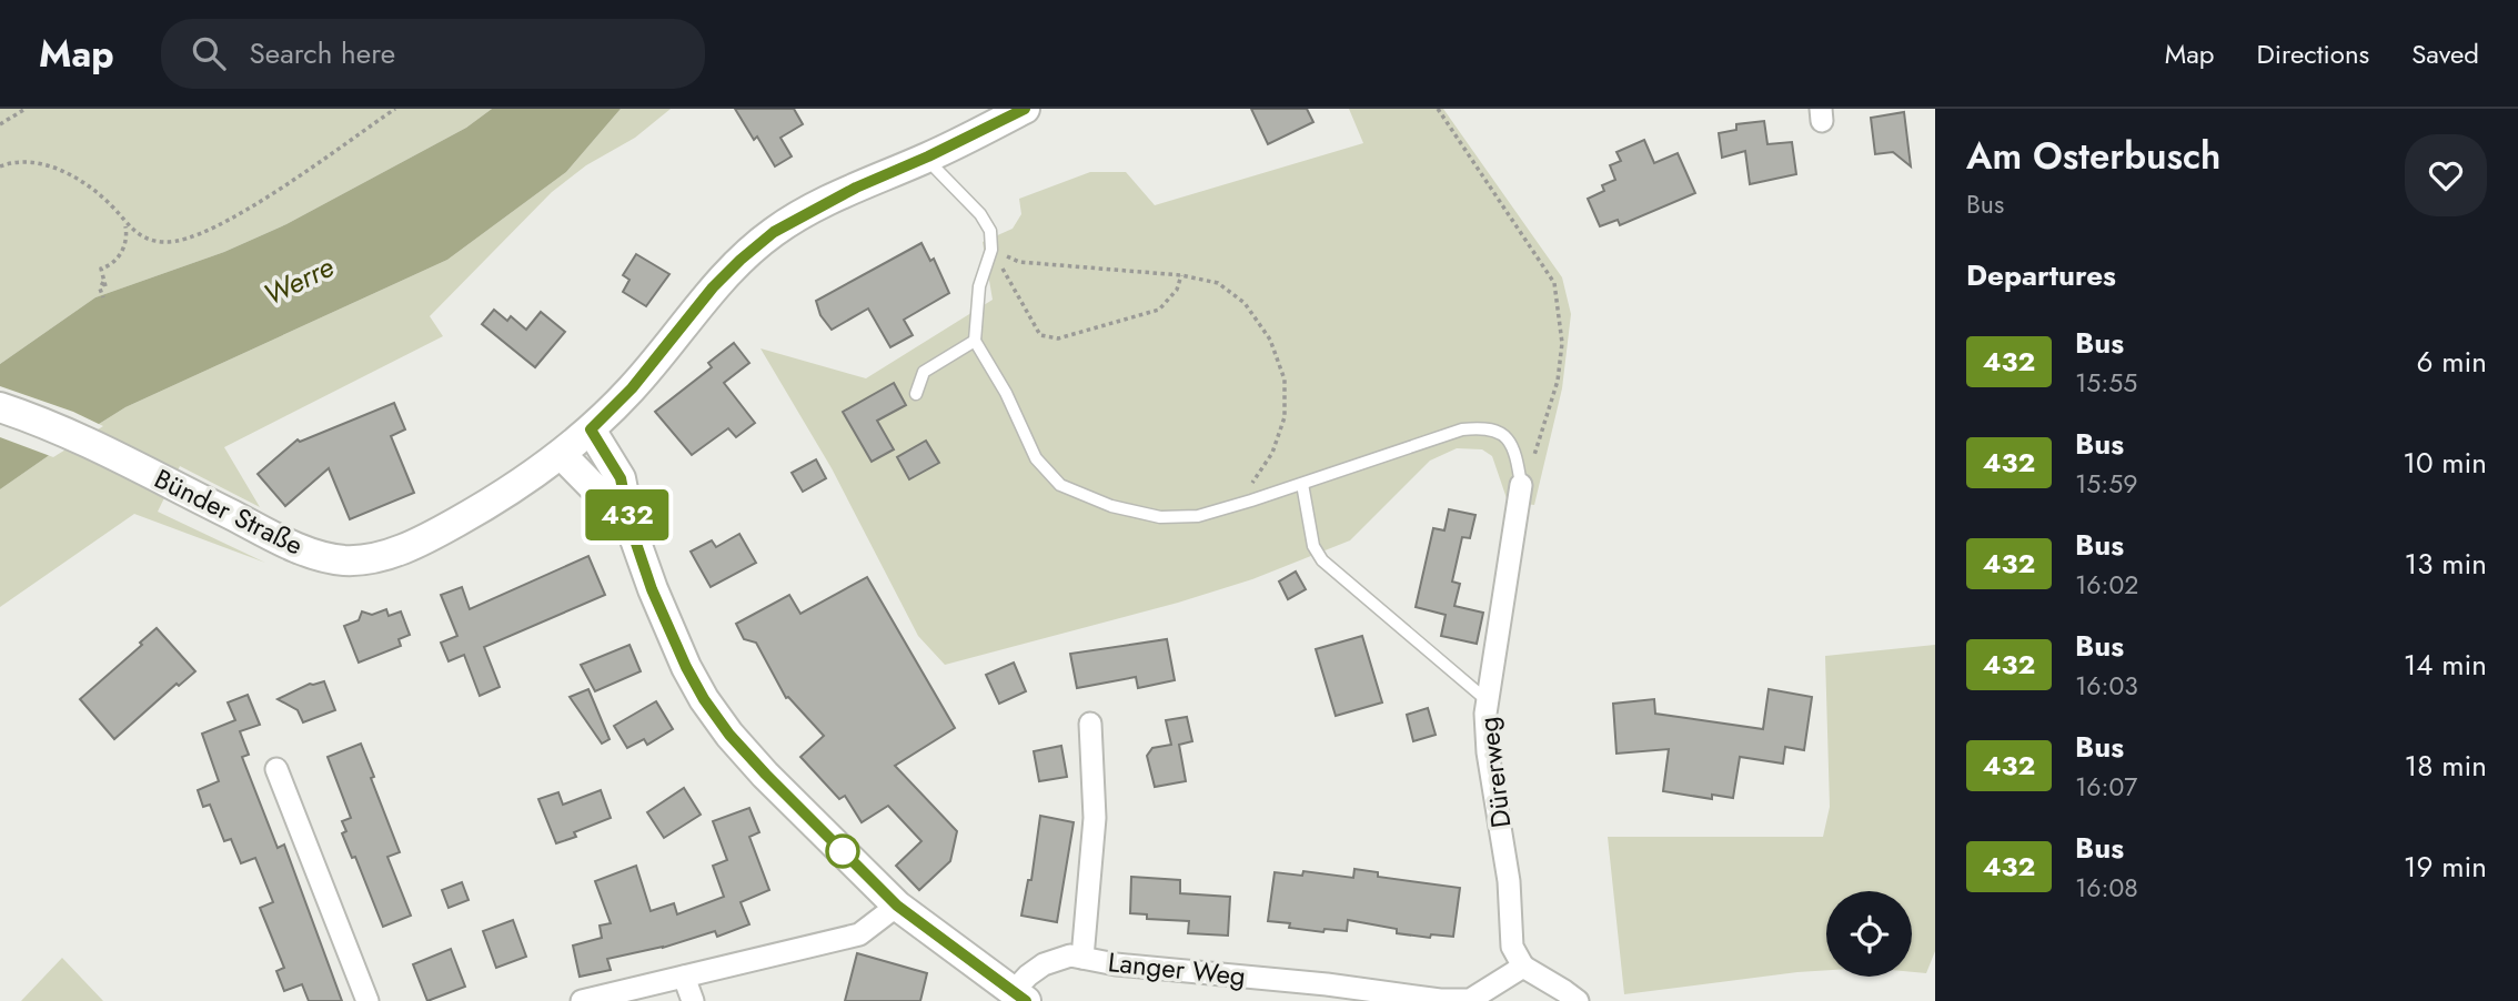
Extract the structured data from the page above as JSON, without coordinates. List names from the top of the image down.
{
  "streets": {
    "main road": ["Bünder Straße"],
    "street": ["Dürerweg", "Langer Weg"]
  },
  "crossings": [
    ["Dürerweg", "Langer Weg"]
  ],
  "water": ["Werre"],
  "lines": ["bus line 432"],
  "page": {
    "header": "Map",
    "search": "Search here",
    "nav": ["Map", "Directions", "Saved"],
    "on_map": "432",
    "heading": [
      ["Am Osterbusch", "Bus"],
      "Departures"
    ],
    "list": [
      {
        "mark": "432",
        "name": "Bus",
        "note": "15:55",
        "value": "6 min"
      },
      {
        "mark": "432",
        "name": "Bus",
        "note": "15:59",
        "value": "10 min"
      },
      {
        "mark": "432",
        "name": "Bus",
        "note": "16:02",
        "value": "13 min"
      },
      {
        "mark": "432",
        "name": "Bus",
        "note": "16:03",
        "value": "14 min"
      },
      {
        "mark": "432",
        "name": "Bus",
        "note": "16:07",
        "value": "18 min"
      },
      {
        "mark": "432",
        "name": "Bus",
        "note": "16:08",
        "value": "19 min"
      }
    ]
  }
}
